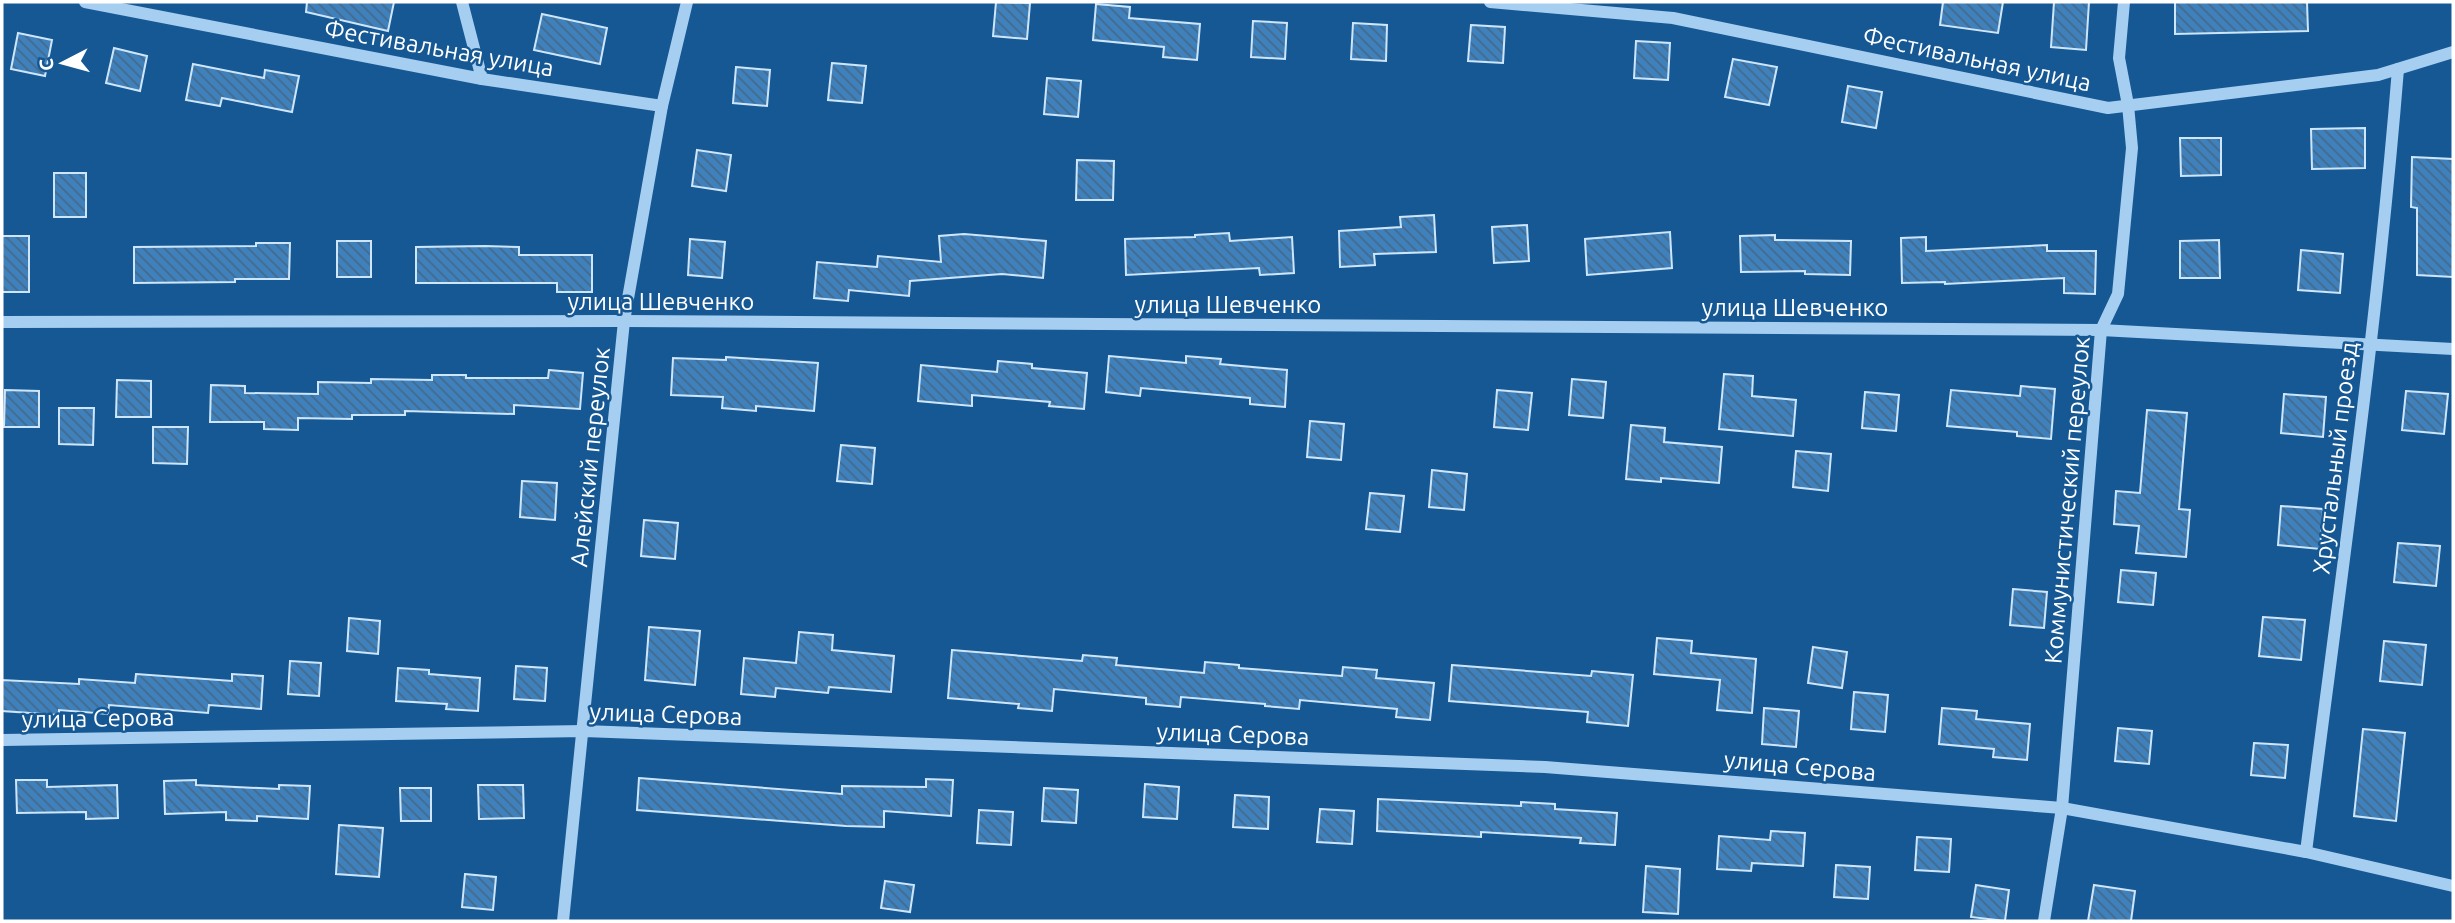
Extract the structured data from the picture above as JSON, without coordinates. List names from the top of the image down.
{
  "streets": {
    "street": [
      "Фестивальная улица",
      "улица Шевченко",
      "Алейский переулок",
      "Хрустальный проезд",
      "Коммунистический переулок",
      "улица Серова"
    ]
  },
  "crossings": [
    ["Фестивальная улица", "Алейский переулок"],
    ["Фестивальная улица", "Хрустальный проезд"],
    ["Фестивальная улица", "Коммунистический переулок"],
    ["улица Шевченко", "Алейский переулок"],
    ["улица Шевченко", "Хрустальный проезд"],
    ["улица Шевченко", "Коммунистический переулок"],
    ["Алейский переулок", "улица Серова"],
    ["Хрустальный проезд", "улица Серова"],
    ["Коммунистический переулок", "улица Серова"]
  ],
  "north": "left"
}
